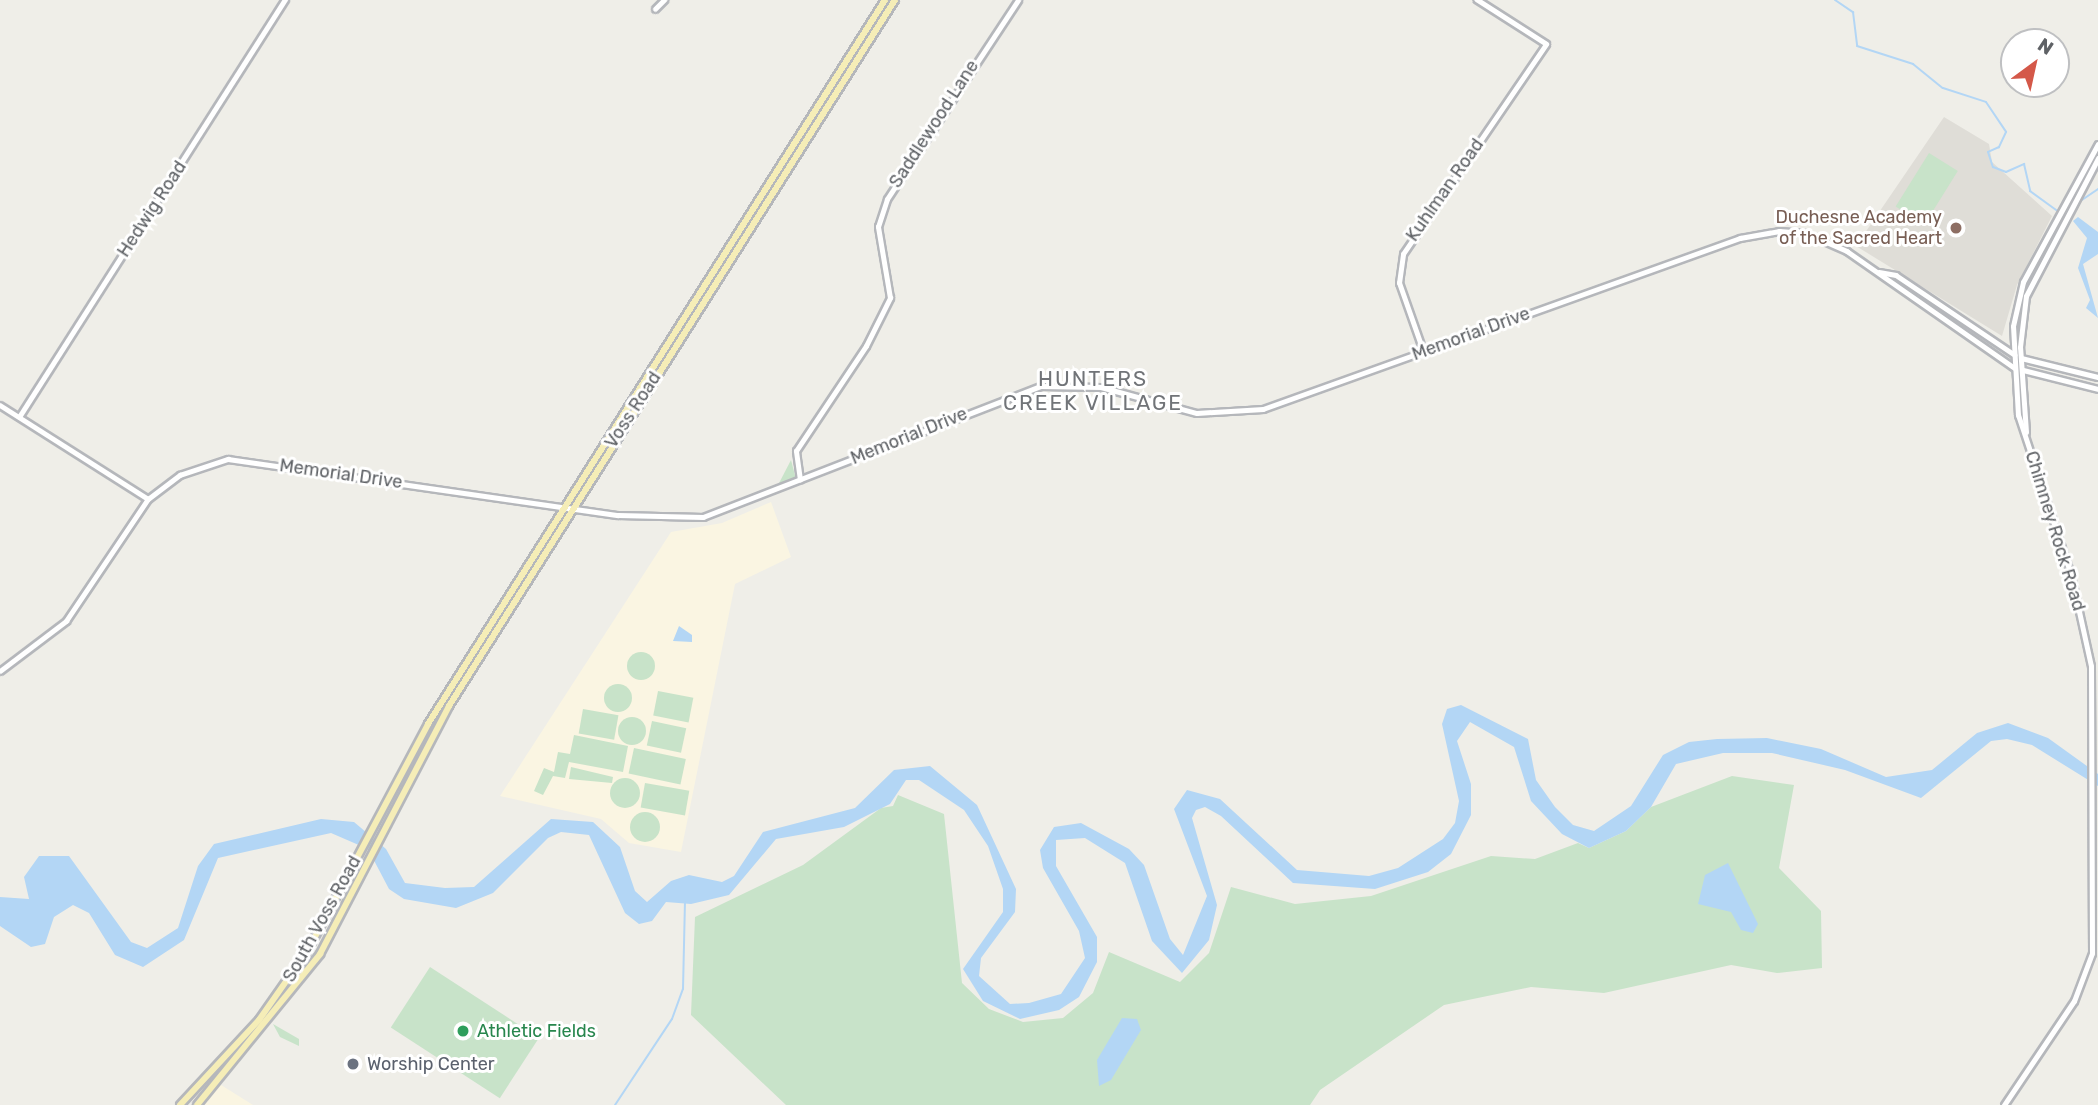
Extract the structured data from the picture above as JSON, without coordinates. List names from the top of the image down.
{
  "streets": {
    "main road": [
      "Memorial Drive",
      "Voss Road",
      "Chimney Rock Road",
      "South Voss Road"
    ],
    "street": ["Saddlewood Lane", "Kuhlman Road", "Hedwig Road"]
  },
  "crossings": [
    ["Saddlewood Lane", "Memorial Drive"],
    ["Kuhlman Road", "Memorial Drive"],
    ["Memorial Drive", "Voss Road"],
    ["Memorial Drive", "Chimney Rock Road"],
    ["Voss Road", "South Voss Road"]
  ],
  "districts": ["HUNTERS CREEK VILLAGE"],
  "places": ["Duchesne Academy of the Sacred Heart", "Athletic Fields", "Worship Center"],
  "north": "top right"
}
